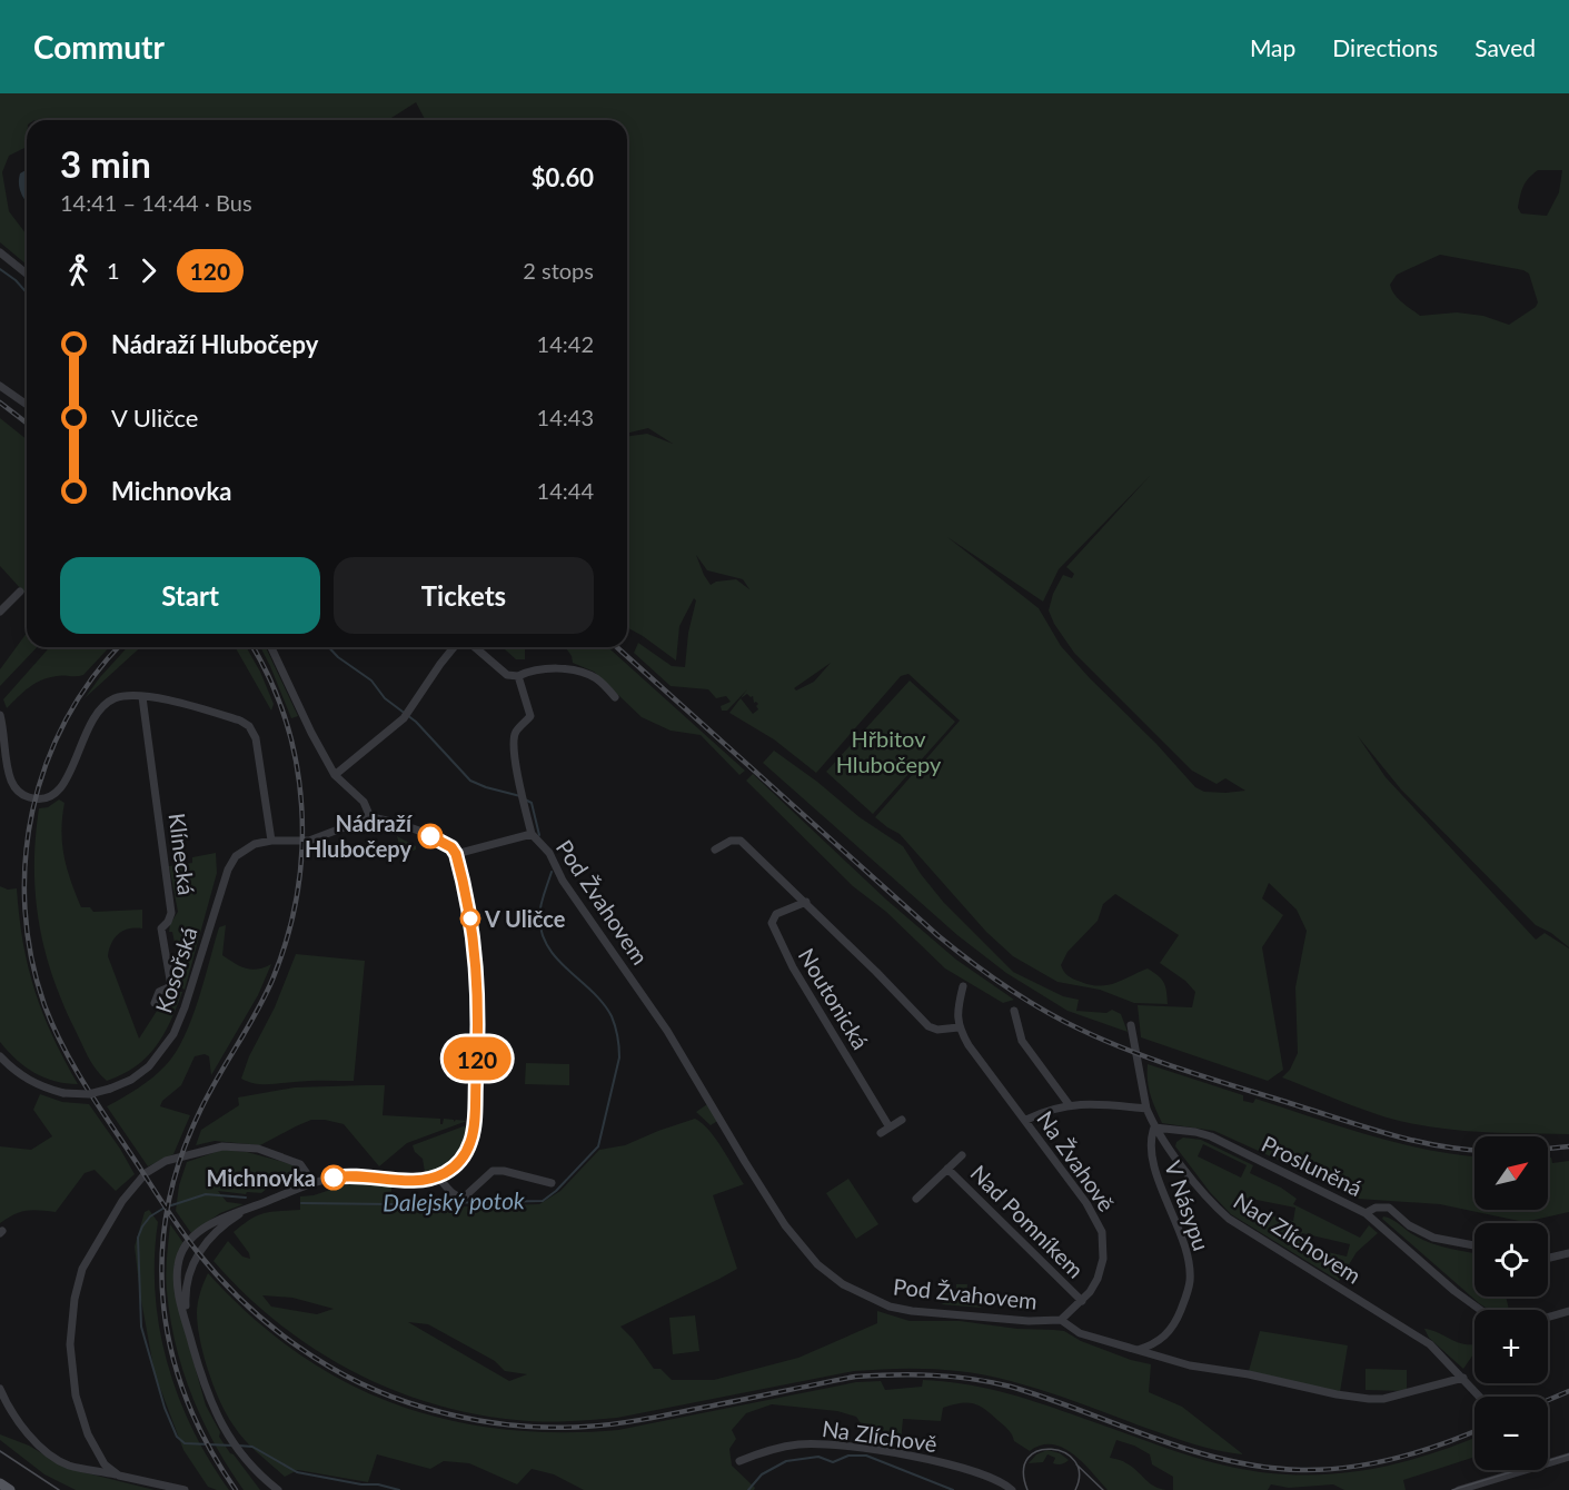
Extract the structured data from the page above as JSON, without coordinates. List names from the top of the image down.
{
  "streets": {
    "street": [
      "Klínecká",
      "Pod Žvahovem",
      "Kosořská",
      "Noutonická",
      "Na Žvahově",
      "Prosluněná",
      "V Násypu",
      "Nad Pomníkem",
      "Nad Zlíchovem",
      "Na Zlíchově"
    ]
  },
  "crossings": [
    ["Pod Žvahovem", "Na Žvahově"],
    ["Pod Žvahovem", "V Násypu"],
    ["Pod Žvahovem", "Nad Zlíchovem"],
    ["Na Žvahově", "Nad Pomníkem"],
    ["Prosluněná", "V Násypu"],
    ["Prosluněná", "Nad Zlíchovem"],
    ["V Násypu", "Nad Zlíchovem"]
  ],
  "water": ["Dalejský potok"],
  "parks": ["Hřbitov Hlubočepy"],
  "places": ["Nádraží Hlubočepy", "V Uličce", "Michnovka"],
  "lines": ["bus line 120"],
  "north": "top right",
  "page": {
    "header": "Commutr",
    "nav": ["Map", "Directions", "Saved"],
    "on_map": "120",
    "heading": ["3 min", "14:41 – 14:44 · Bus", "$0.60"],
    "legs": ["1", "120", "2 stops"],
    "list": [
      {
        "name": "Nádraží Hlubočepy",
        "value": "14:42"
      },
      {
        "name": "V Uličce",
        "value": "14:43"
      },
      {
        "name": "Michnovka",
        "value": "14:44"
      }
    ],
    "buttons": ["Start", "Tickets"],
    "map_buttons": ["+", "−"]
  }
}
